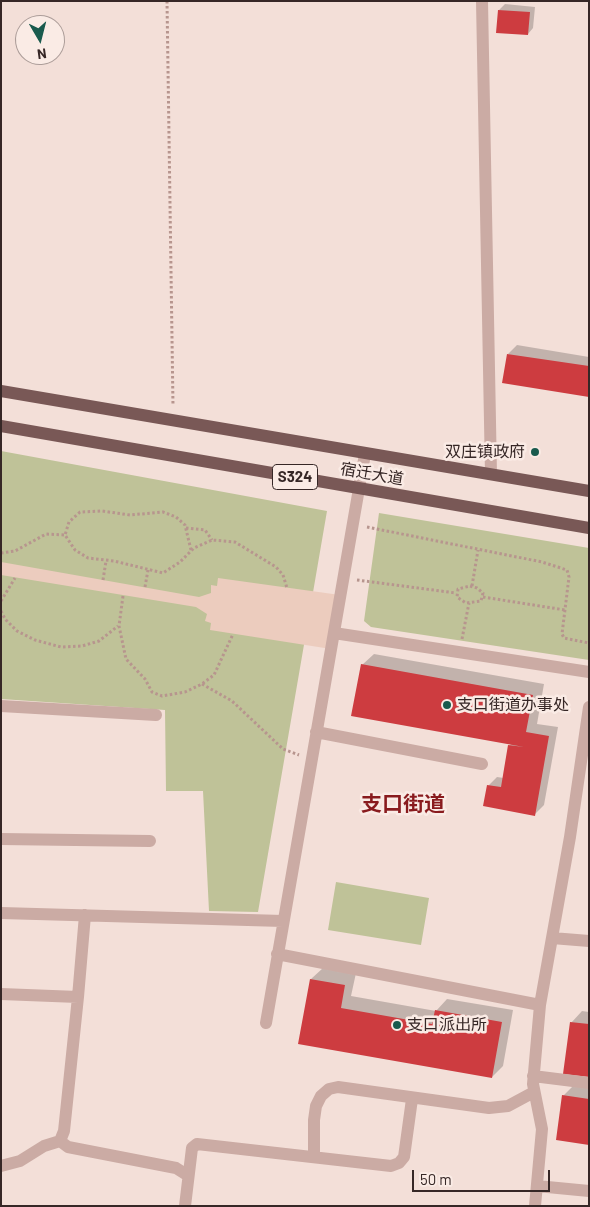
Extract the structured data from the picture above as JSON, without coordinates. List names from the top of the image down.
{
  "streets": {
    "main road": ["宿迁大道", "S324"]
  },
  "districts": ["支口街道"],
  "places": ["双庄镇政府", "支口街道办事处", "支口派出所"],
  "scale_bar": "50 m",
  "north": "bottom"
}
